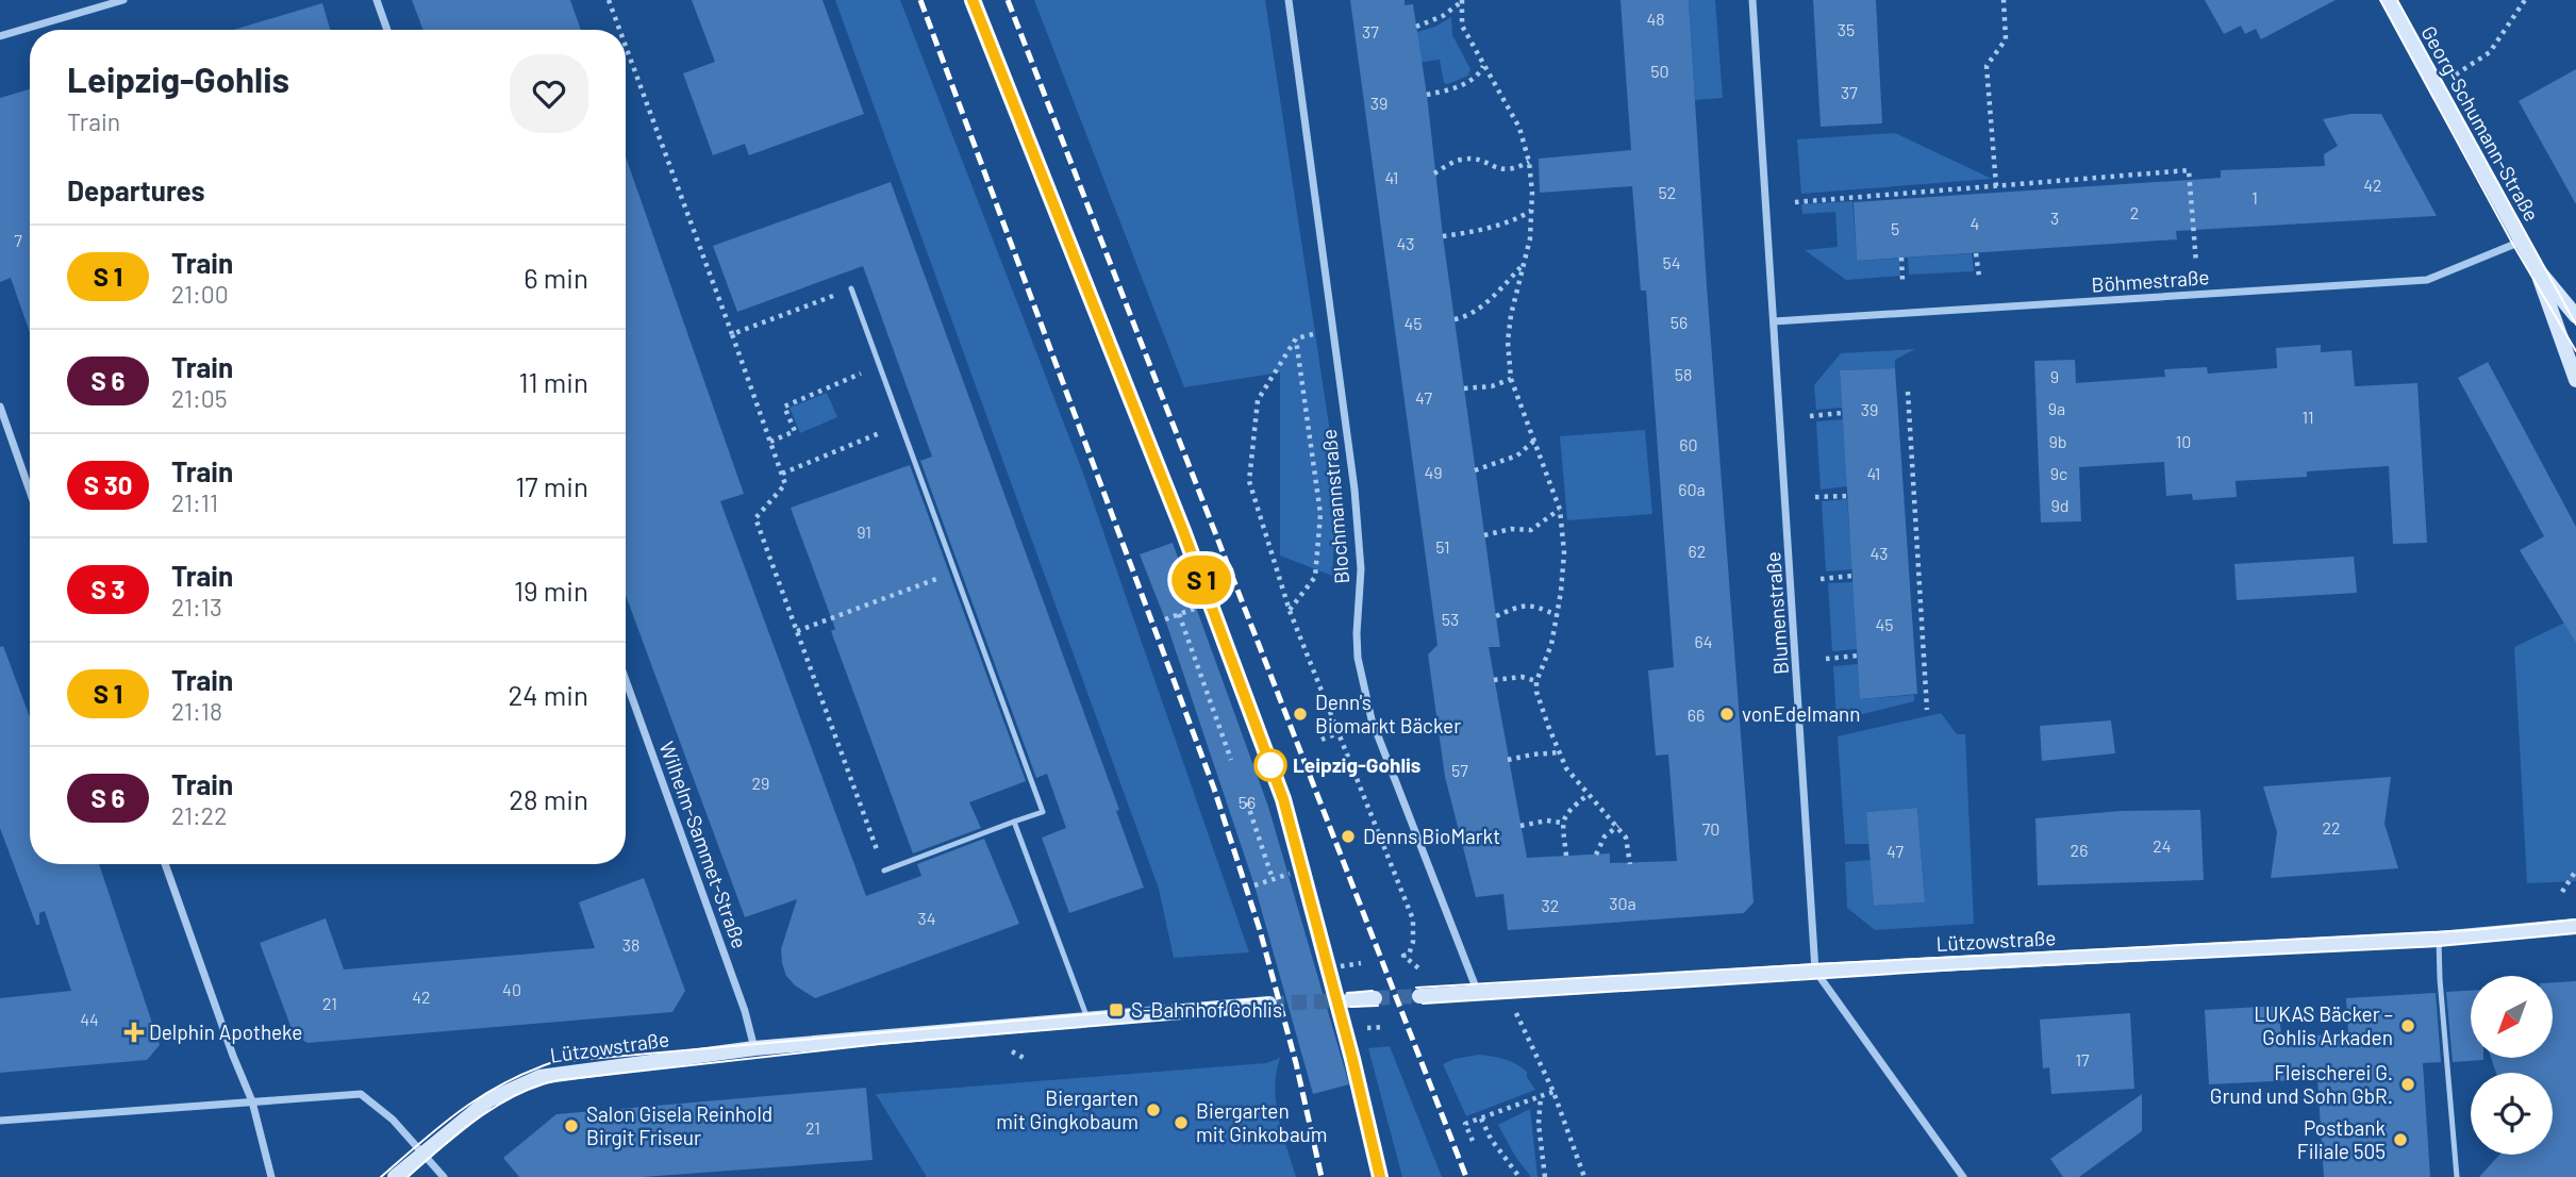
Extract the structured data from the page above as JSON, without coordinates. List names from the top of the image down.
{
  "streets": {
    "main road": ["Georg-Schumann-Straße", "Lützowstraße"],
    "street": [
      "Böhmestraße",
      "Blochmannstraße",
      "Blumenstraße",
      "Wilhelm-Sammet-Straße"
    ]
  },
  "crossings": [
    ["Georg-Schumann-Straße", "Böhmestraße"],
    ["Böhmestraße", "Blumenstraße"],
    ["Blochmannstraße", "Lützowstraße"],
    ["Blumenstraße", "Lützowstraße"],
    ["Wilhelm-Sammet-Straße", "Lützowstraße"]
  ],
  "places": {
    "other": [
      "Denn's Biomarkt Bäcker",
      "vonEdelmann",
      "Leipzig-Gohlis",
      "Denns BioMarkt",
      "LUKAS Bäcker – Gohlis Arkaden",
      "Fleischerei G. Grund und Sohn GbR.",
      "Biergarten mit Gingkobaum",
      "Biergarten mit Ginkobaum",
      "Salon Gisela Reinhold Birgit Friseur",
      "Postbank Filiale 505"
    ],
    "transit": ["S-Bahnhof Gohlis"],
    "health": ["Delphin Apotheke"]
  },
  "house_numbers": [
    "48",
    "35",
    "37",
    "50",
    "37",
    "39",
    "41",
    "42",
    "52",
    "1",
    "2",
    "3",
    "4",
    "5",
    "7",
    "43",
    "54",
    "56",
    "45",
    "58",
    "9",
    "47",
    "9a",
    "39",
    "11",
    "9b",
    "10",
    "60",
    "49",
    "41",
    "9c",
    "60a",
    "9d",
    "91",
    "51",
    "62",
    "43",
    "53",
    "45",
    "64",
    "66",
    "57",
    "29",
    "56",
    "22",
    "70",
    "24",
    "26",
    "47",
    "30a",
    "32",
    "34",
    "38",
    "40",
    "42",
    "21",
    "44",
    "17",
    "21"
  ],
  "north": "bottom left",
  "page": {
    "on_map": "S 1",
    "heading": [
      ["Leipzig-Gohlis", "Train"],
      "Departures"
    ],
    "list": [
      {
        "mark": "S 1",
        "name": "Train",
        "note": "21:00",
        "value": "6 min"
      },
      {
        "mark": "S 6",
        "name": "Train",
        "note": "21:05",
        "value": "11 min"
      },
      {
        "mark": "S 30",
        "name": "Train",
        "note": "21:11",
        "value": "17 min"
      },
      {
        "mark": "S 3",
        "name": "Train",
        "note": "21:13",
        "value": "19 min"
      },
      {
        "mark": "S 1",
        "name": "Train",
        "note": "21:18",
        "value": "24 min"
      },
      {
        "mark": "S 6",
        "name": "Train",
        "note": "21:22",
        "value": "28 min"
      }
    ]
  }
}
